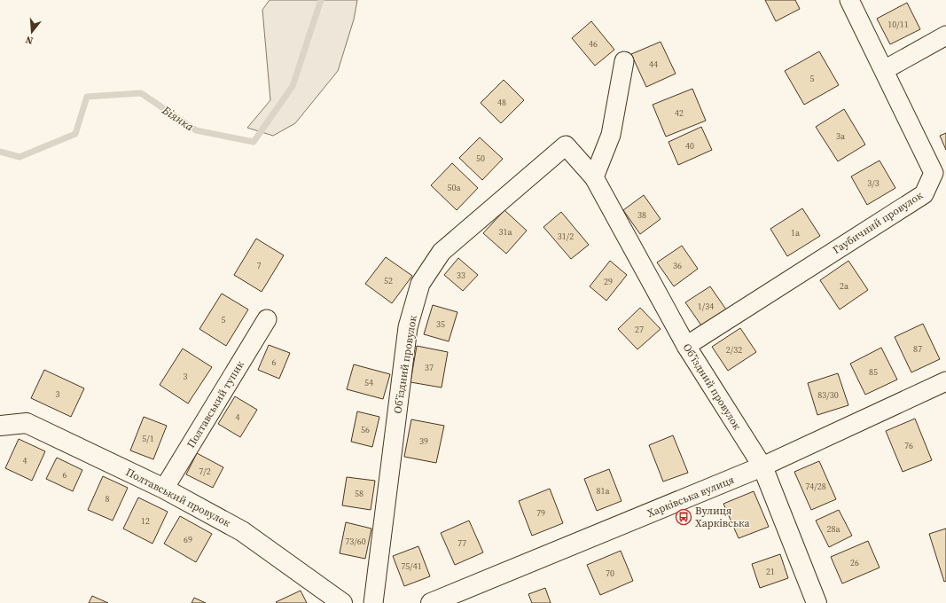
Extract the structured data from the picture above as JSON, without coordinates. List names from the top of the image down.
{
  "streets": {
    "street": [
      "Гаубичний провулок",
      "Обʼїздний провулок",
      "Полтавський тупик",
      "Харківська вулиця",
      "Полтавський провулок"
    ]
  },
  "crossings": [
    ["Гаубичний провулок", "Обʼїздний провулок"],
    ["Обʼїздний провулок", "Харківська вулиця"],
    ["Полтавський тупик", "Полтавський провулок"]
  ],
  "water": ["Біянка"],
  "places": {
    "bus stop": ["Вулиця Харківська"]
  },
  "house_numbers": [
    "10/11",
    "46",
    "44",
    "5",
    "48",
    "42",
    "3а",
    "40",
    "50",
    "3/3",
    "50а",
    "38",
    "31а",
    "1а",
    "31/2",
    "7",
    "36",
    "33",
    "52",
    "29",
    "2а",
    "1/34",
    "5",
    "35",
    "27",
    "87",
    "2/32",
    "6",
    "37",
    "85",
    "3",
    "54",
    "3",
    "83/30",
    "4",
    "56",
    "5/1",
    "39",
    "76",
    "4",
    "7/2",
    "6",
    "74/28",
    "81а",
    "58",
    "8",
    "79",
    "12",
    "28а",
    "69",
    "73/60",
    "77",
    "26",
    "75/41",
    "21",
    "70"
  ],
  "north": "bottom"
}
